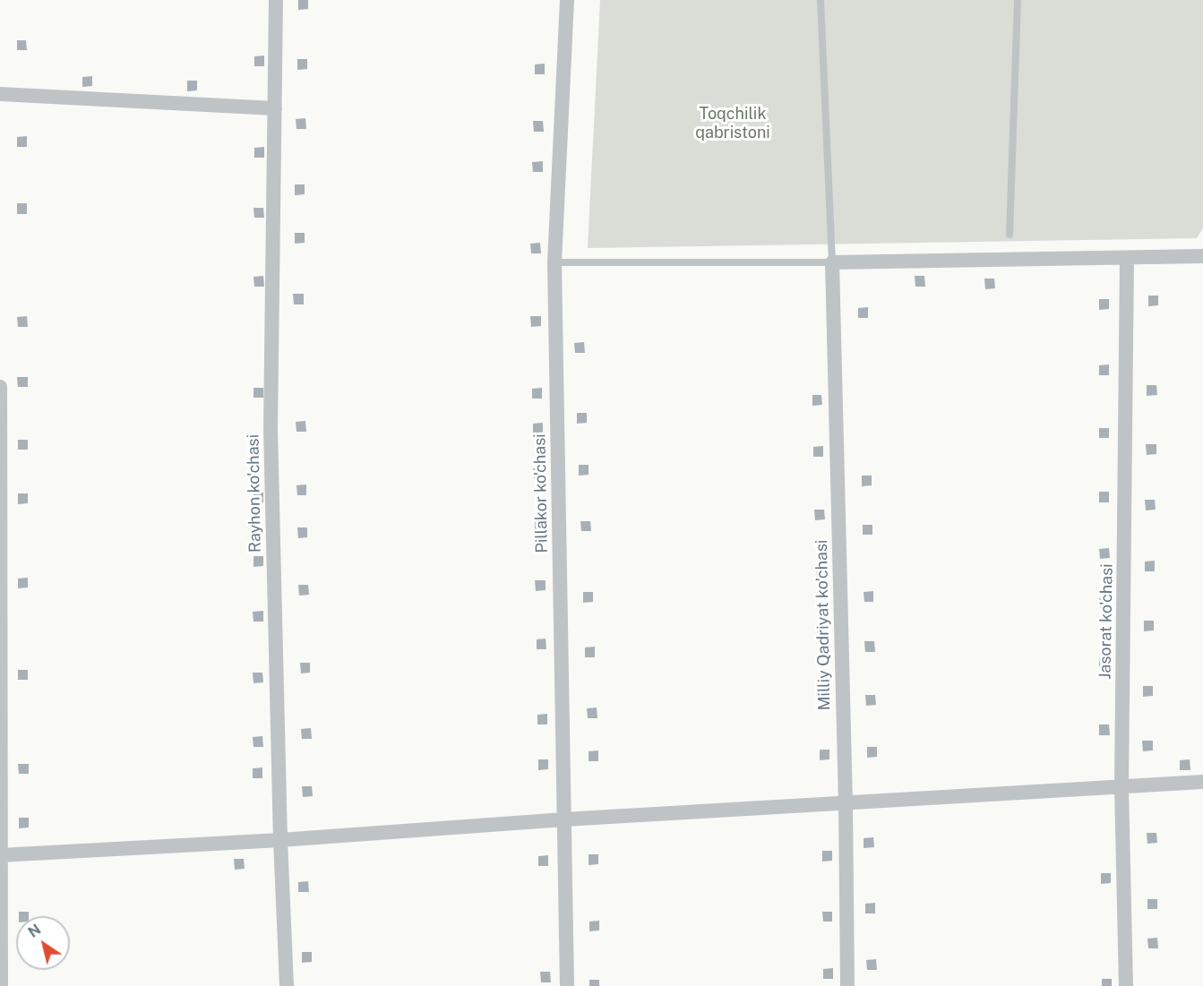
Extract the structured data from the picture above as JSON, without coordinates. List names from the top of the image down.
{
  "streets": {
    "street": [
      "Rayhon ko'chasi",
      "Pillakor ko'chasi",
      "Jasorat ko'chasi",
      "Milliy Qadriyat ko'chasi"
    ]
  },
  "parks": ["Toqchilik qabristoni"],
  "north": "top left"
}
